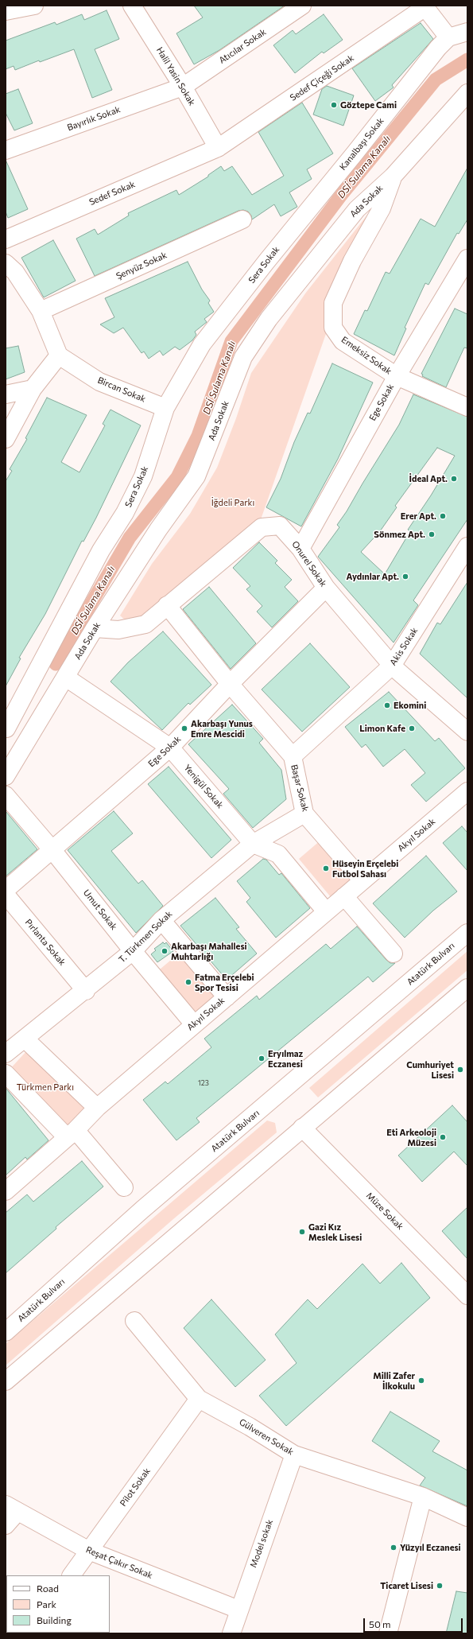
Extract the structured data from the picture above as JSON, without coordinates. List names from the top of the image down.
{
  "streets": {
    "street": [
      "Atıcılar Sokak",
      "Halil Yasin Sokak",
      "Sedef Çiçeği Sokak",
      "Bayırlık Sokak",
      "Kanalbaşı Sokak",
      "Sedef Sokak",
      "Ada Sokak",
      "Sera Sokak",
      "Şenyüz Sokak",
      "Emeksiz Sokak",
      "Bircan Sokak",
      "Ege Sokak",
      "Onurel Sokak",
      "Akis Sokak",
      "Yenigül Sokak",
      "Başar Sokak",
      "Akyıl Sokak",
      "Umut Sokak",
      "T. Türkmen Sokak",
      "Pırlanta Sokak",
      "Atatürk Bulvarı",
      "Müze Sokak",
      "Gülveren Sokak",
      "Pilot Sokak",
      "Model sokak",
      "Reşat Çakır Sokak"
    ]
  },
  "crossings": [
    ["Atıcılar Sokak", "Halil Yasin Sokak"],
    ["Atıcılar Sokak", "Bayırlık Sokak"],
    ["Halil Yasin Sokak", "Sedef Çiçeği Sokak"],
    ["Halil Yasin Sokak", "Bayırlık Sokak"],
    ["Halil Yasin Sokak", "Sedef Sokak"],
    ["Sedef Çiçeği Sokak", "Sedef Sokak"],
    ["Kanalbaşı Sokak", "Sera Sokak"],
    ["Ada Sokak", "Emeksiz Sokak"],
    ["Ada Sokak", "Onurel Sokak"],
    ["Ada Sokak", "Yenigül Sokak"],
    ["Sera Sokak", "Bircan Sokak"],
    ["Emeksiz Sokak", "Ege Sokak"],
    ["Ege Sokak", "Onurel Sokak"],
    ["Ege Sokak", "Yenigül Sokak"],
    ["Ege Sokak", "Başar Sokak"],
    ["Ege Sokak", "Umut Sokak"],
    ["Onurel Sokak", "Akis Sokak"],
    ["Onurel Sokak", "Başar Sokak"],
    ["Akis Sokak", "Başar Sokak"],
    ["Yenigül Sokak", "Akyıl Sokak"],
    ["Yenigül Sokak", "T. Türkmen Sokak"],
    ["Başar Sokak", "Akyıl Sokak"],
    ["Başar Sokak", "T. Türkmen Sokak"],
    ["Akyıl Sokak", "Umut Sokak"],
    ["Umut Sokak", "T. Türkmen Sokak"],
    ["T. Türkmen Sokak", "Pırlanta Sokak"],
    ["Gülveren Sokak", "Pilot Sokak"],
    ["Gülveren Sokak", "Model sokak"],
    ["Pilot Sokak", "Reşat Çakır Sokak"],
    ["Model sokak", "Reşat Çakır Sokak"]
  ],
  "water": ["DSİ Sulama Kanalı"],
  "parks": ["İğdeli Parkı", "Türkmen Parkı"],
  "places": [
    "Göztepe Cami",
    "İdeal Apt.",
    "Erer Apt.",
    "Sönmez Apt.",
    "Aydınlar Apt.",
    "Ekomini",
    "Akarbaşı Yunus Emre Mescidi",
    "Limon Kafe",
    "Hüseyin Erçelebi Futbol Sahası",
    "Akarbaşı Mahallesi Muhtarlığı",
    "Fatma Erçelebi Spor Tesisi",
    "Eryılmaz Eczanesi",
    "Cumhuriyet Lisesi",
    "Eti Arkeoloji Müzesi",
    "Gazi Kız Meslek Lisesi",
    "Milli Zafer İlkokulu",
    "Yüzyıl Eczanesi",
    "Ticaret Lisesi"
  ],
  "house_numbers": ["123"],
  "legend": ["Road", "Park", "Building"],
  "scale_bar": "50 m"
}
